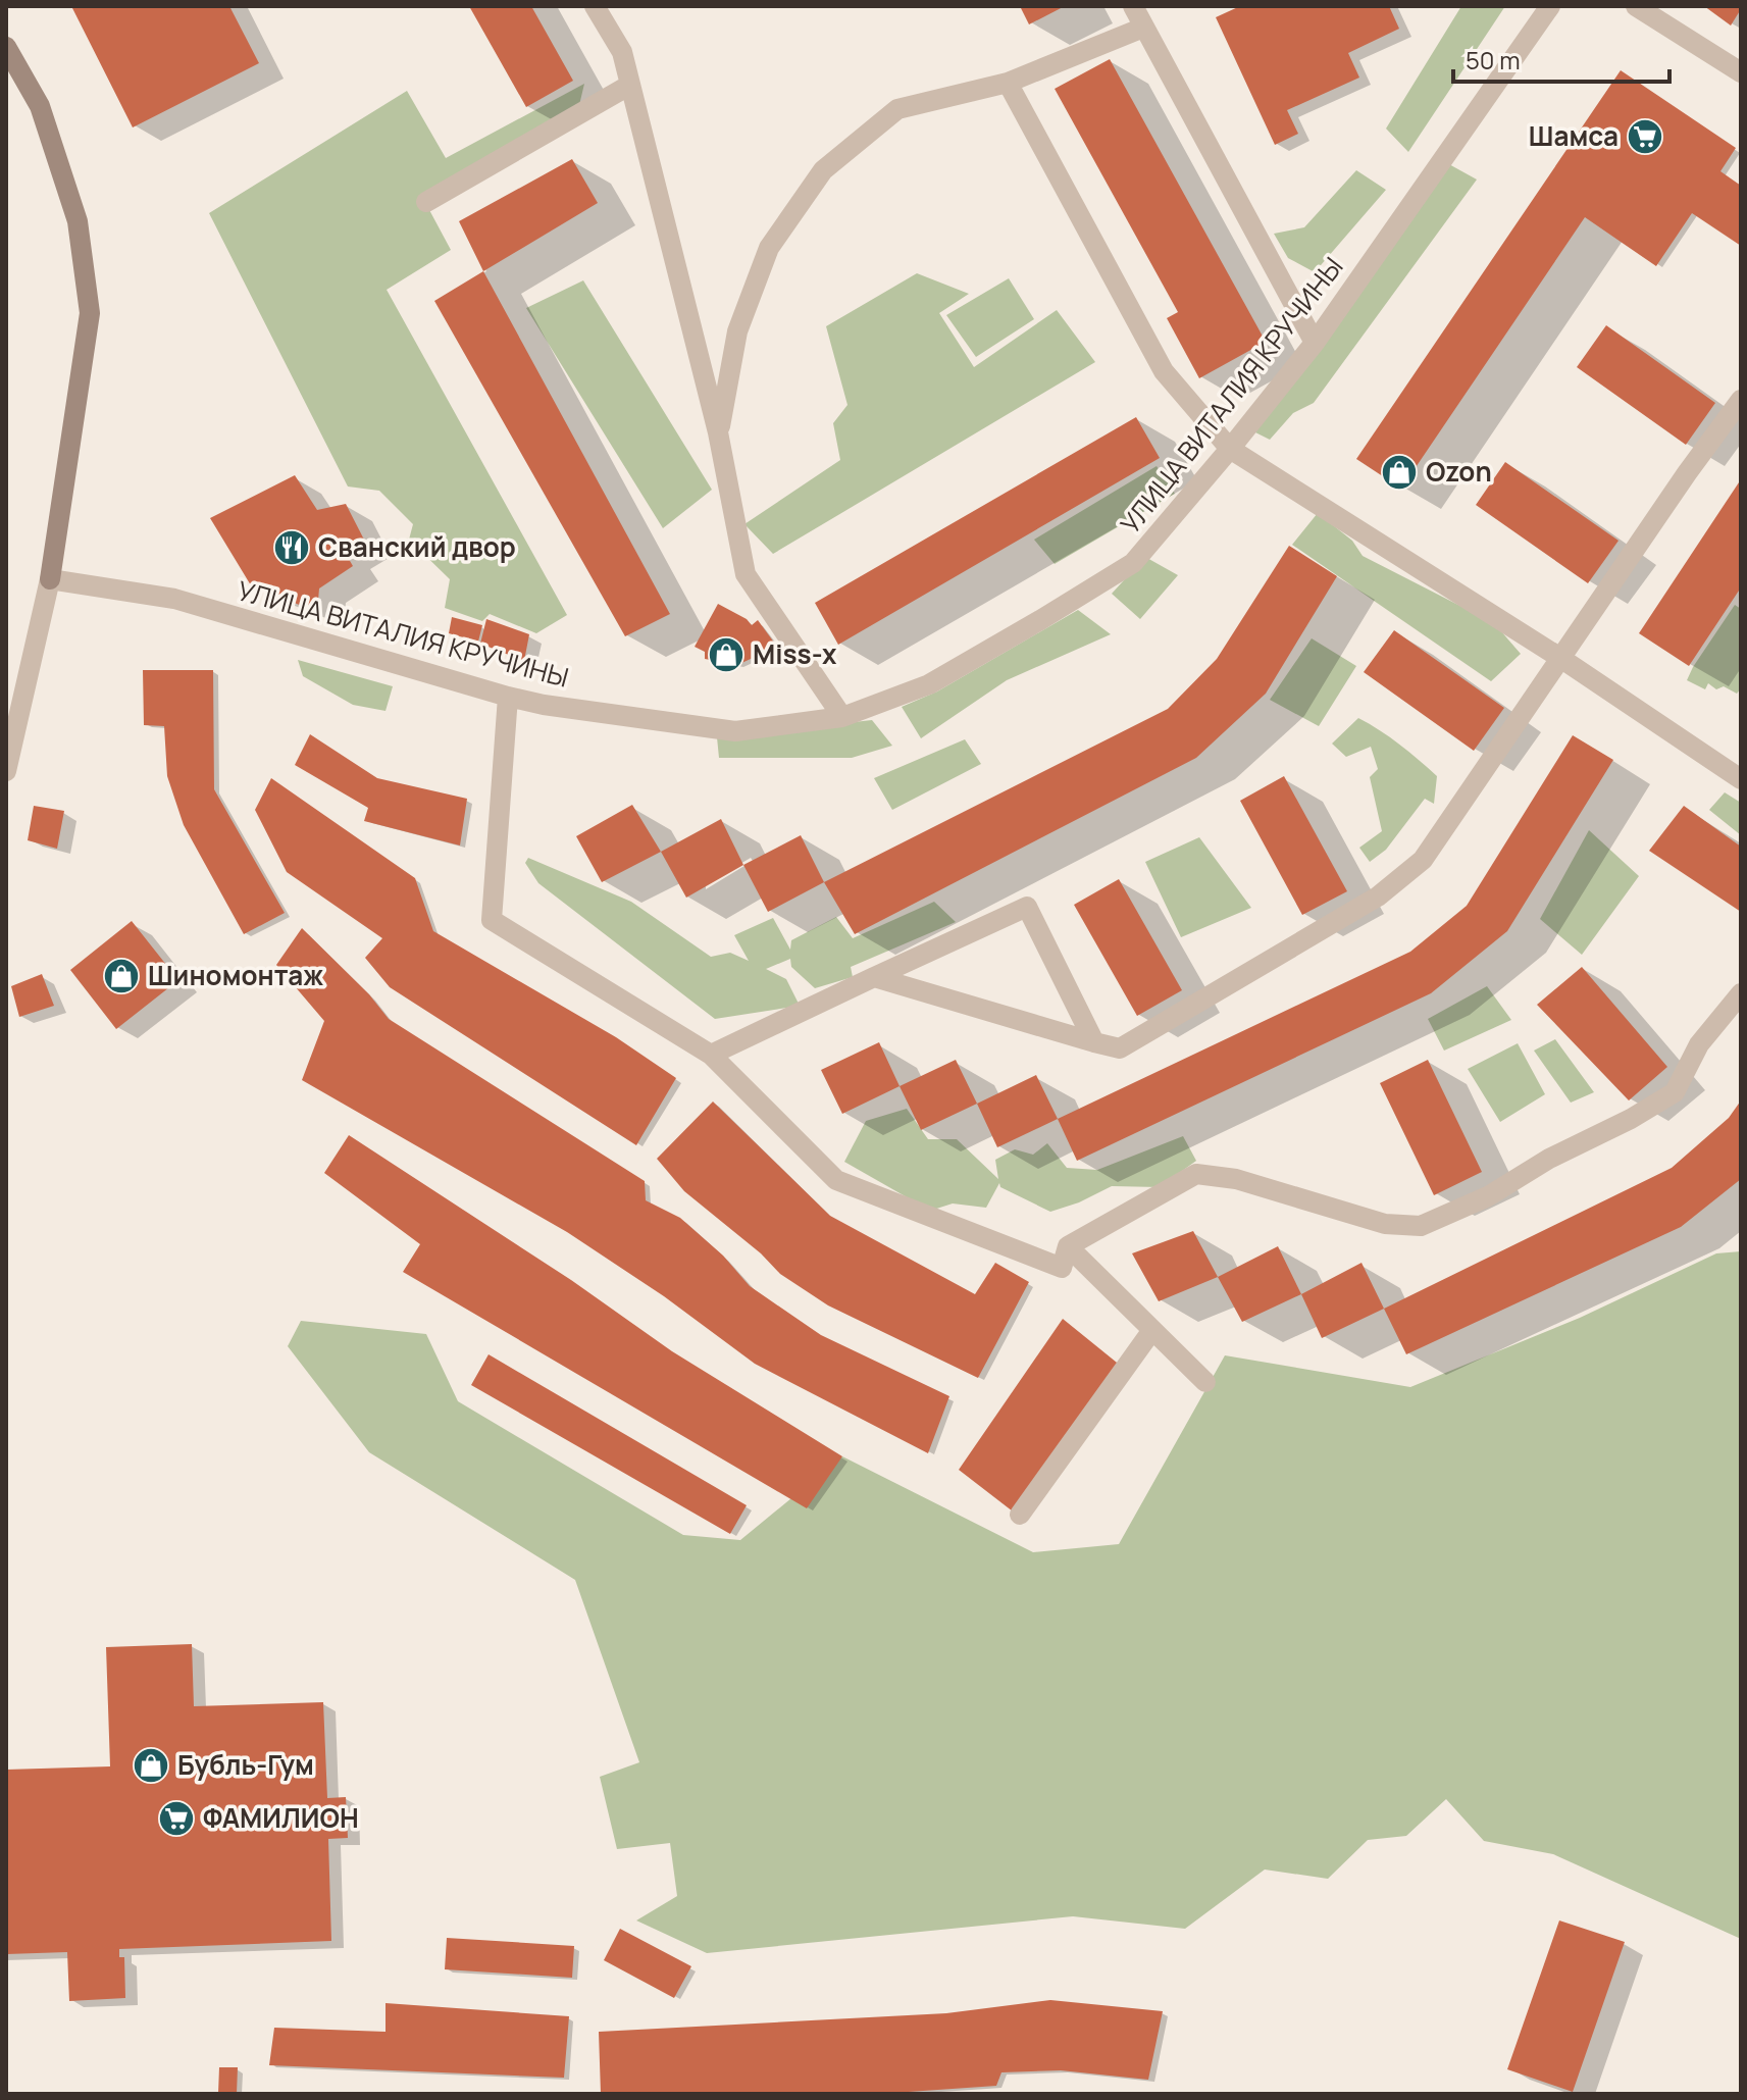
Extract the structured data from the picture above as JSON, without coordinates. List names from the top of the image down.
{
  "streets": {
    "street": ["УЛИЦА ВИТАЛИЯ КРУЧИНЫ"]
  },
  "places": {
    "supermarket": ["Шамса", "ФАМИЛИОН"],
    "shop": [
      "Ozon",
      "Miss-x",
      "Шиномонтаж",
      "Бубль-Гум"
    ],
    "restaurant": ["Сванский двор"]
  },
  "scale_bar": "50 m"
}
